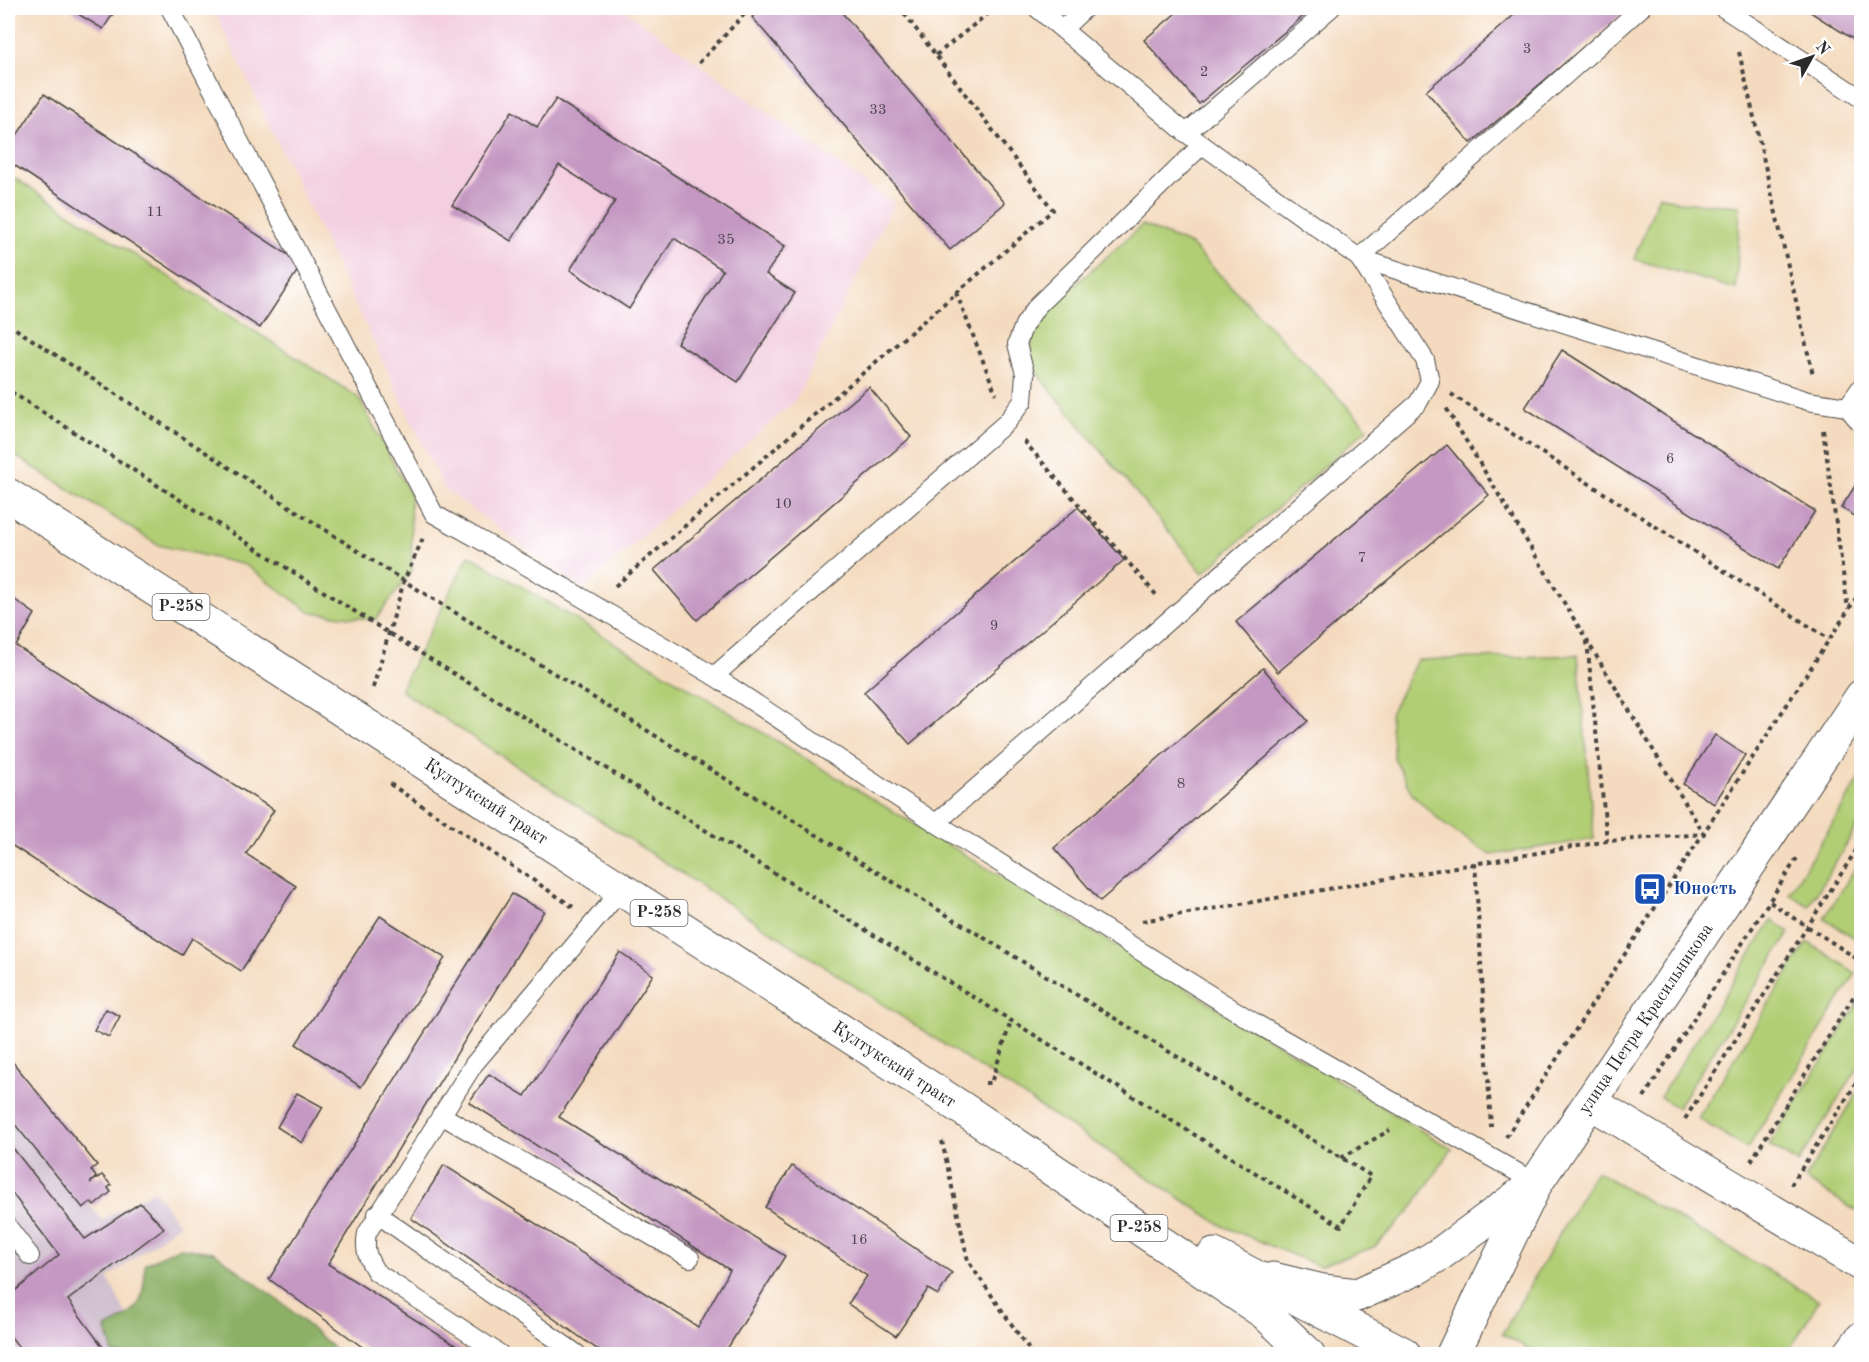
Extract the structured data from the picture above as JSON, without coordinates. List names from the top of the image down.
{
  "streets": {
    "main road": ["Р-258", "Култукский тракт", "улица Петра Красильникова"]
  },
  "crossings": [
    ["Р-258", "Култукский тракт"]
  ],
  "places": {
    "bus stop": ["Юность"]
  },
  "house_numbers": [
    "3",
    "2",
    "33",
    "11",
    "35",
    "6",
    "10",
    "7",
    "9",
    "8",
    "16"
  ],
  "north": "top right"
}
